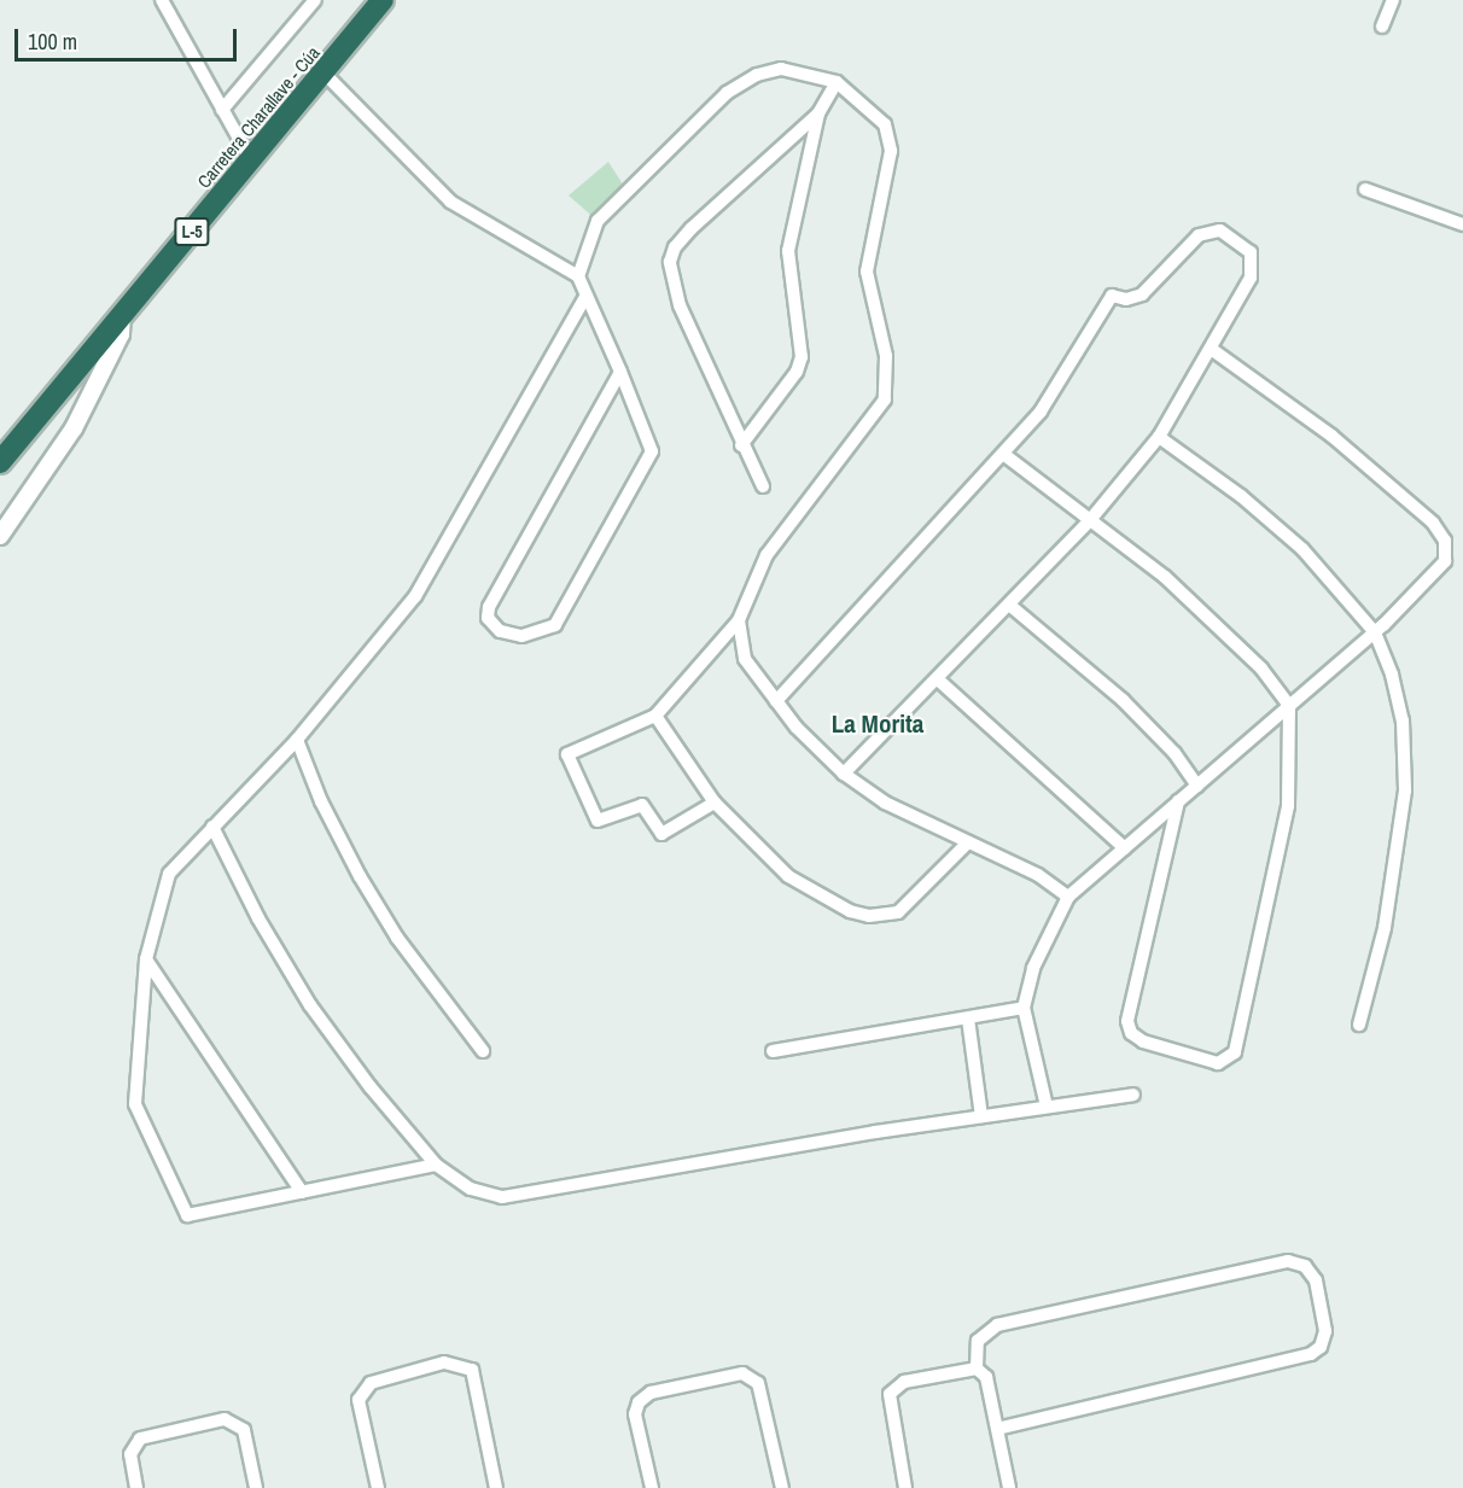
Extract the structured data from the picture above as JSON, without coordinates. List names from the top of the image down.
{
  "streets": {
    "highway": ["Carretera Charallave - Cúa", "L-5"]
  },
  "districts": ["La Morita"],
  "scale_bar": "100 m"
}
